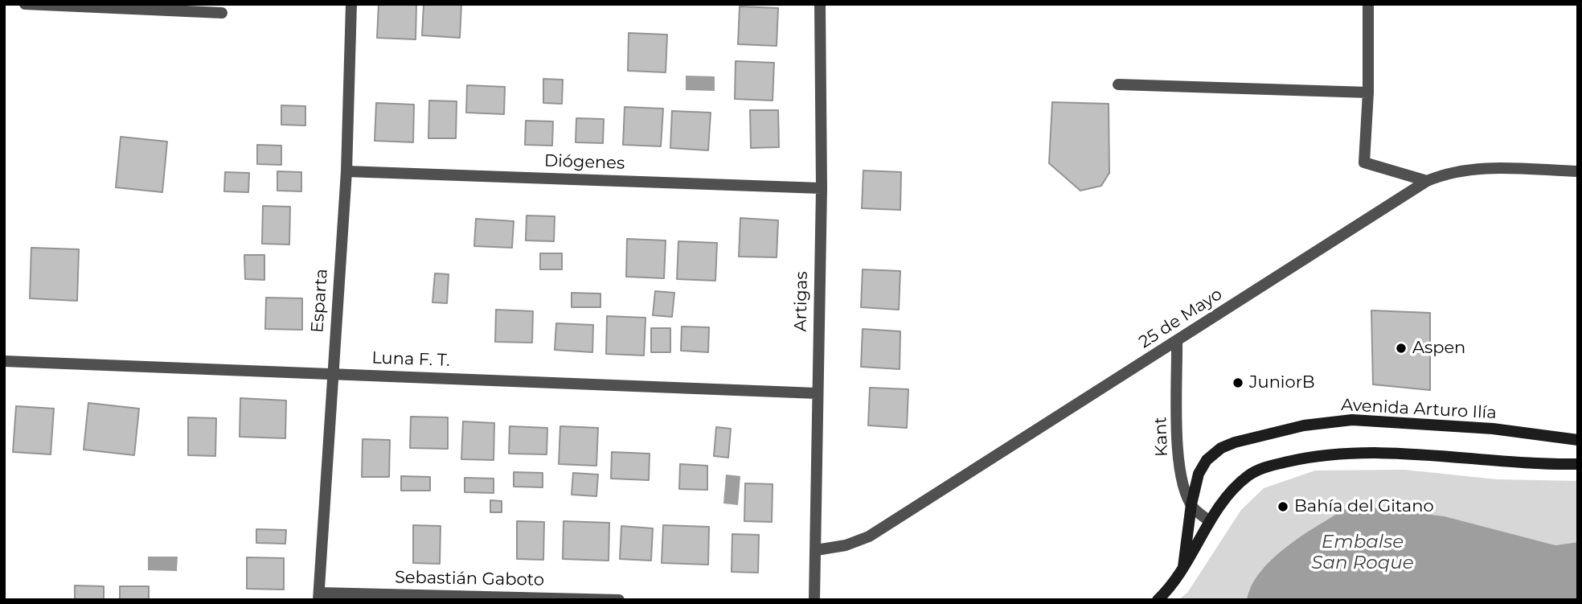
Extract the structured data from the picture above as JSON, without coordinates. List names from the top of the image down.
{
  "streets": {
    "main road": ["Avenida Arturo Ilía"],
    "street": [
      "Diógenes",
      "Esparta",
      "Artigas",
      "25 de Mayo",
      "Luna F. T.",
      "Kant",
      "Sebastián Gaboto"
    ]
  },
  "crossings": [
    ["Diógenes", "Esparta"],
    ["Diógenes", "Artigas"],
    ["Esparta", "Luna F. T."],
    ["Esparta", "Sebastián Gaboto"],
    ["Artigas", "25 de Mayo"],
    ["Artigas", "Luna F. T."],
    ["25 de Mayo", "Kant"],
    ["Avenida Arturo Ilía", "Kant"]
  ],
  "water": ["Embalse San Roque"],
  "places": ["Aspen", "JuniorB", "Bahía del Gitano"]
}
